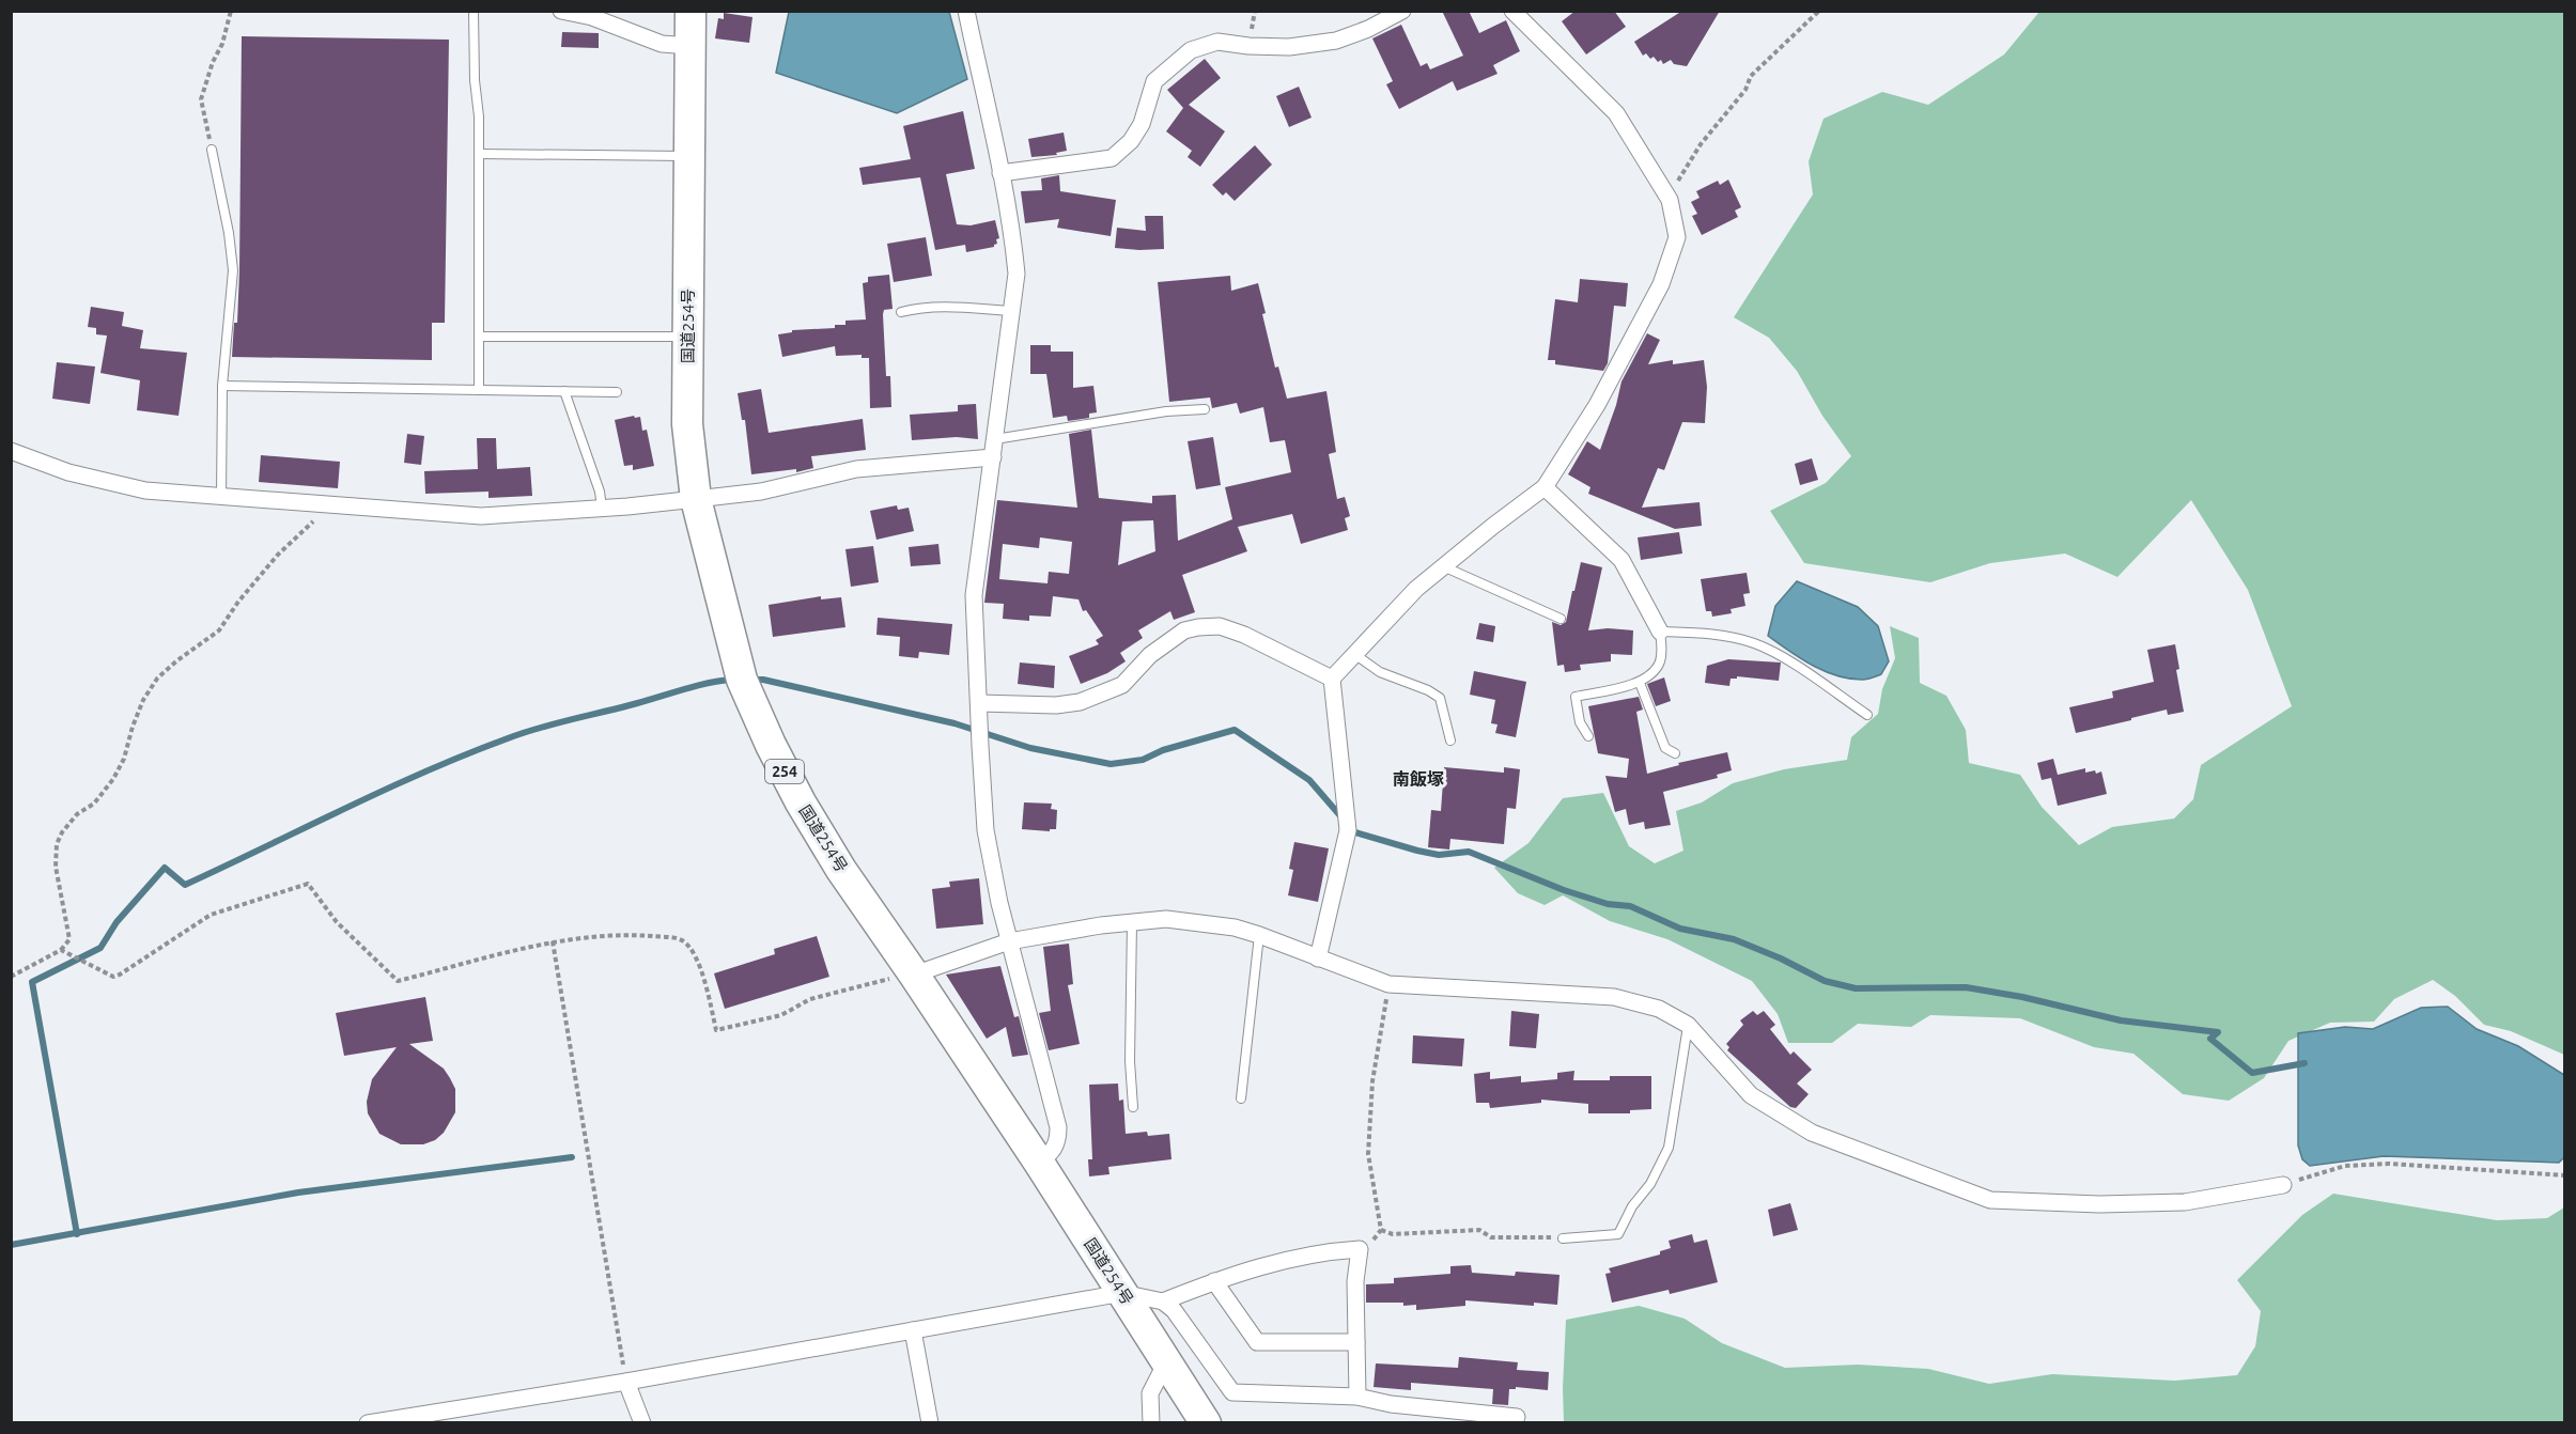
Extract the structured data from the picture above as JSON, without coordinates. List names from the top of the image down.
{
  "streets": {
    "highway": ["国道254号", "254"]
  },
  "districts": ["南飯塚"]
}
